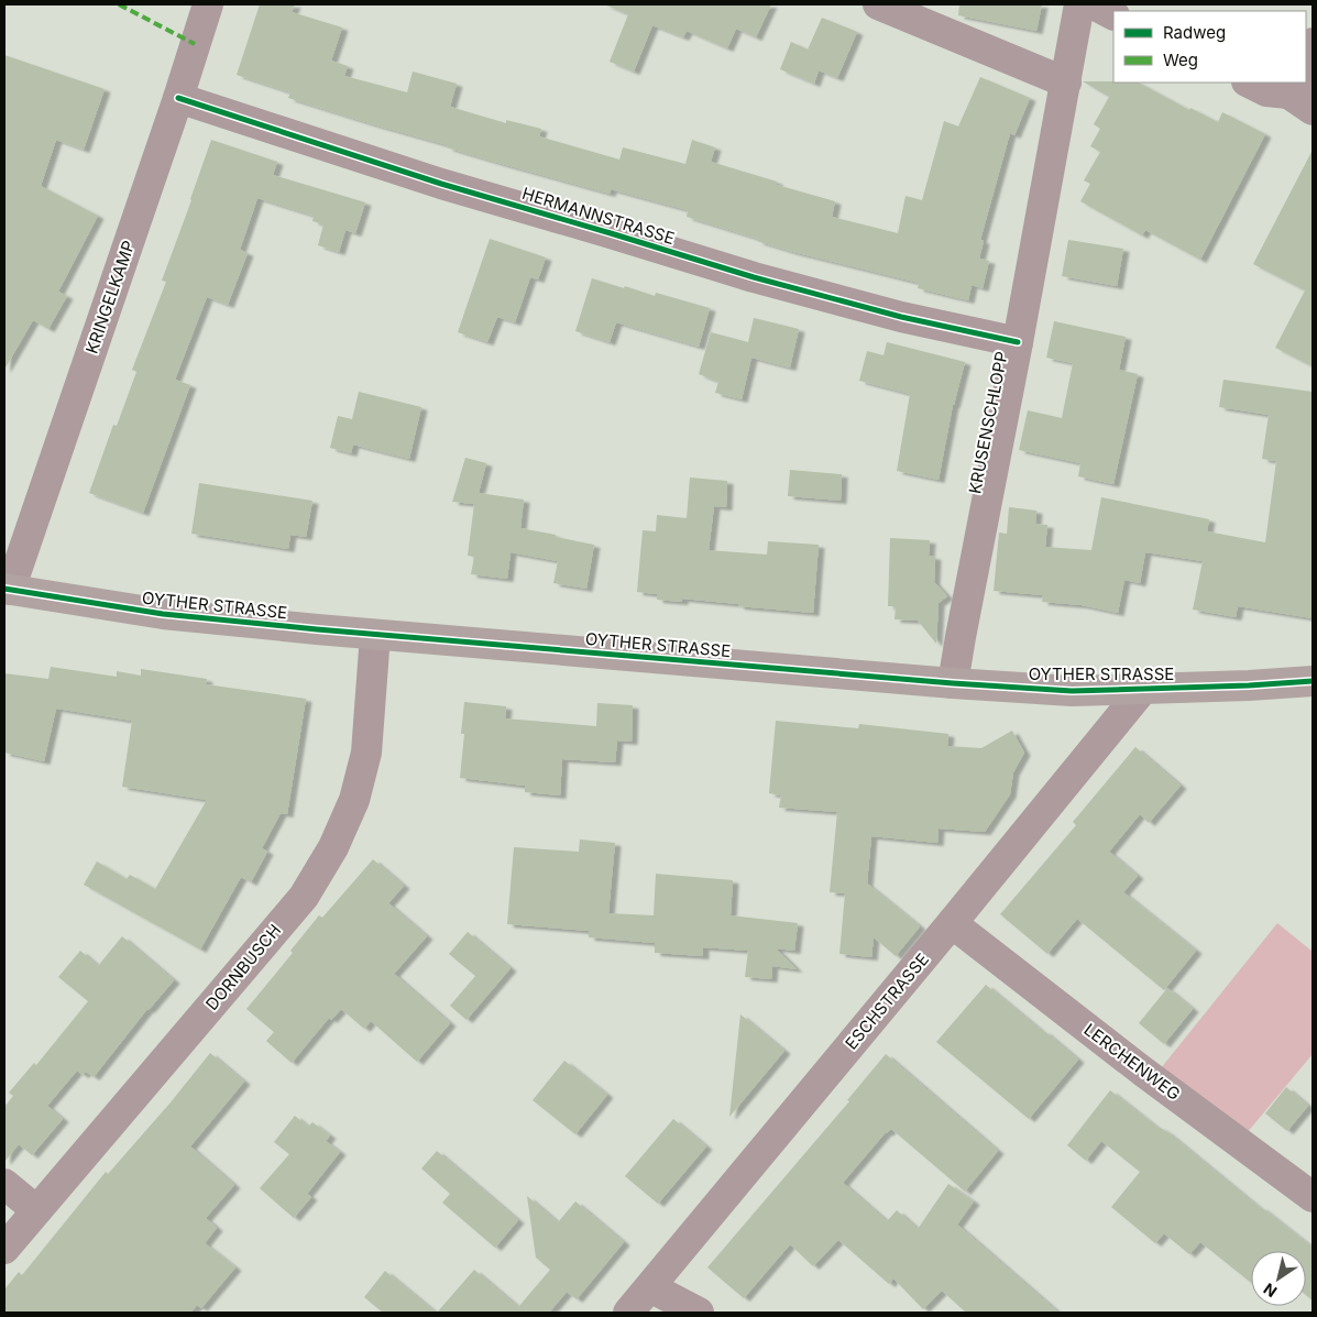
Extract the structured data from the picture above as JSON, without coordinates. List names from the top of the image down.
{
  "streets": {
    "main road": ["OYTHER STRASSE"],
    "street": [
      "HERMANNSTRASSE",
      "KRINGELKAMP",
      "KRUSENSCHLOPP",
      "DORNBUSCH",
      "ESCHSTRASSE",
      "LERCHENWEG"
    ]
  },
  "crossings": [
    ["HERMANNSTRASSE", "KRINGELKAMP"],
    ["HERMANNSTRASSE", "KRUSENSCHLOPP"],
    ["KRINGELKAMP", "OYTHER STRASSE"],
    ["KRUSENSCHLOPP", "OYTHER STRASSE"],
    ["OYTHER STRASSE", "DORNBUSCH"],
    ["OYTHER STRASSE", "ESCHSTRASSE"],
    ["ESCHSTRASSE", "LERCHENWEG"]
  ],
  "legend": ["Radweg", "Weg"],
  "north": "bottom left"
}
